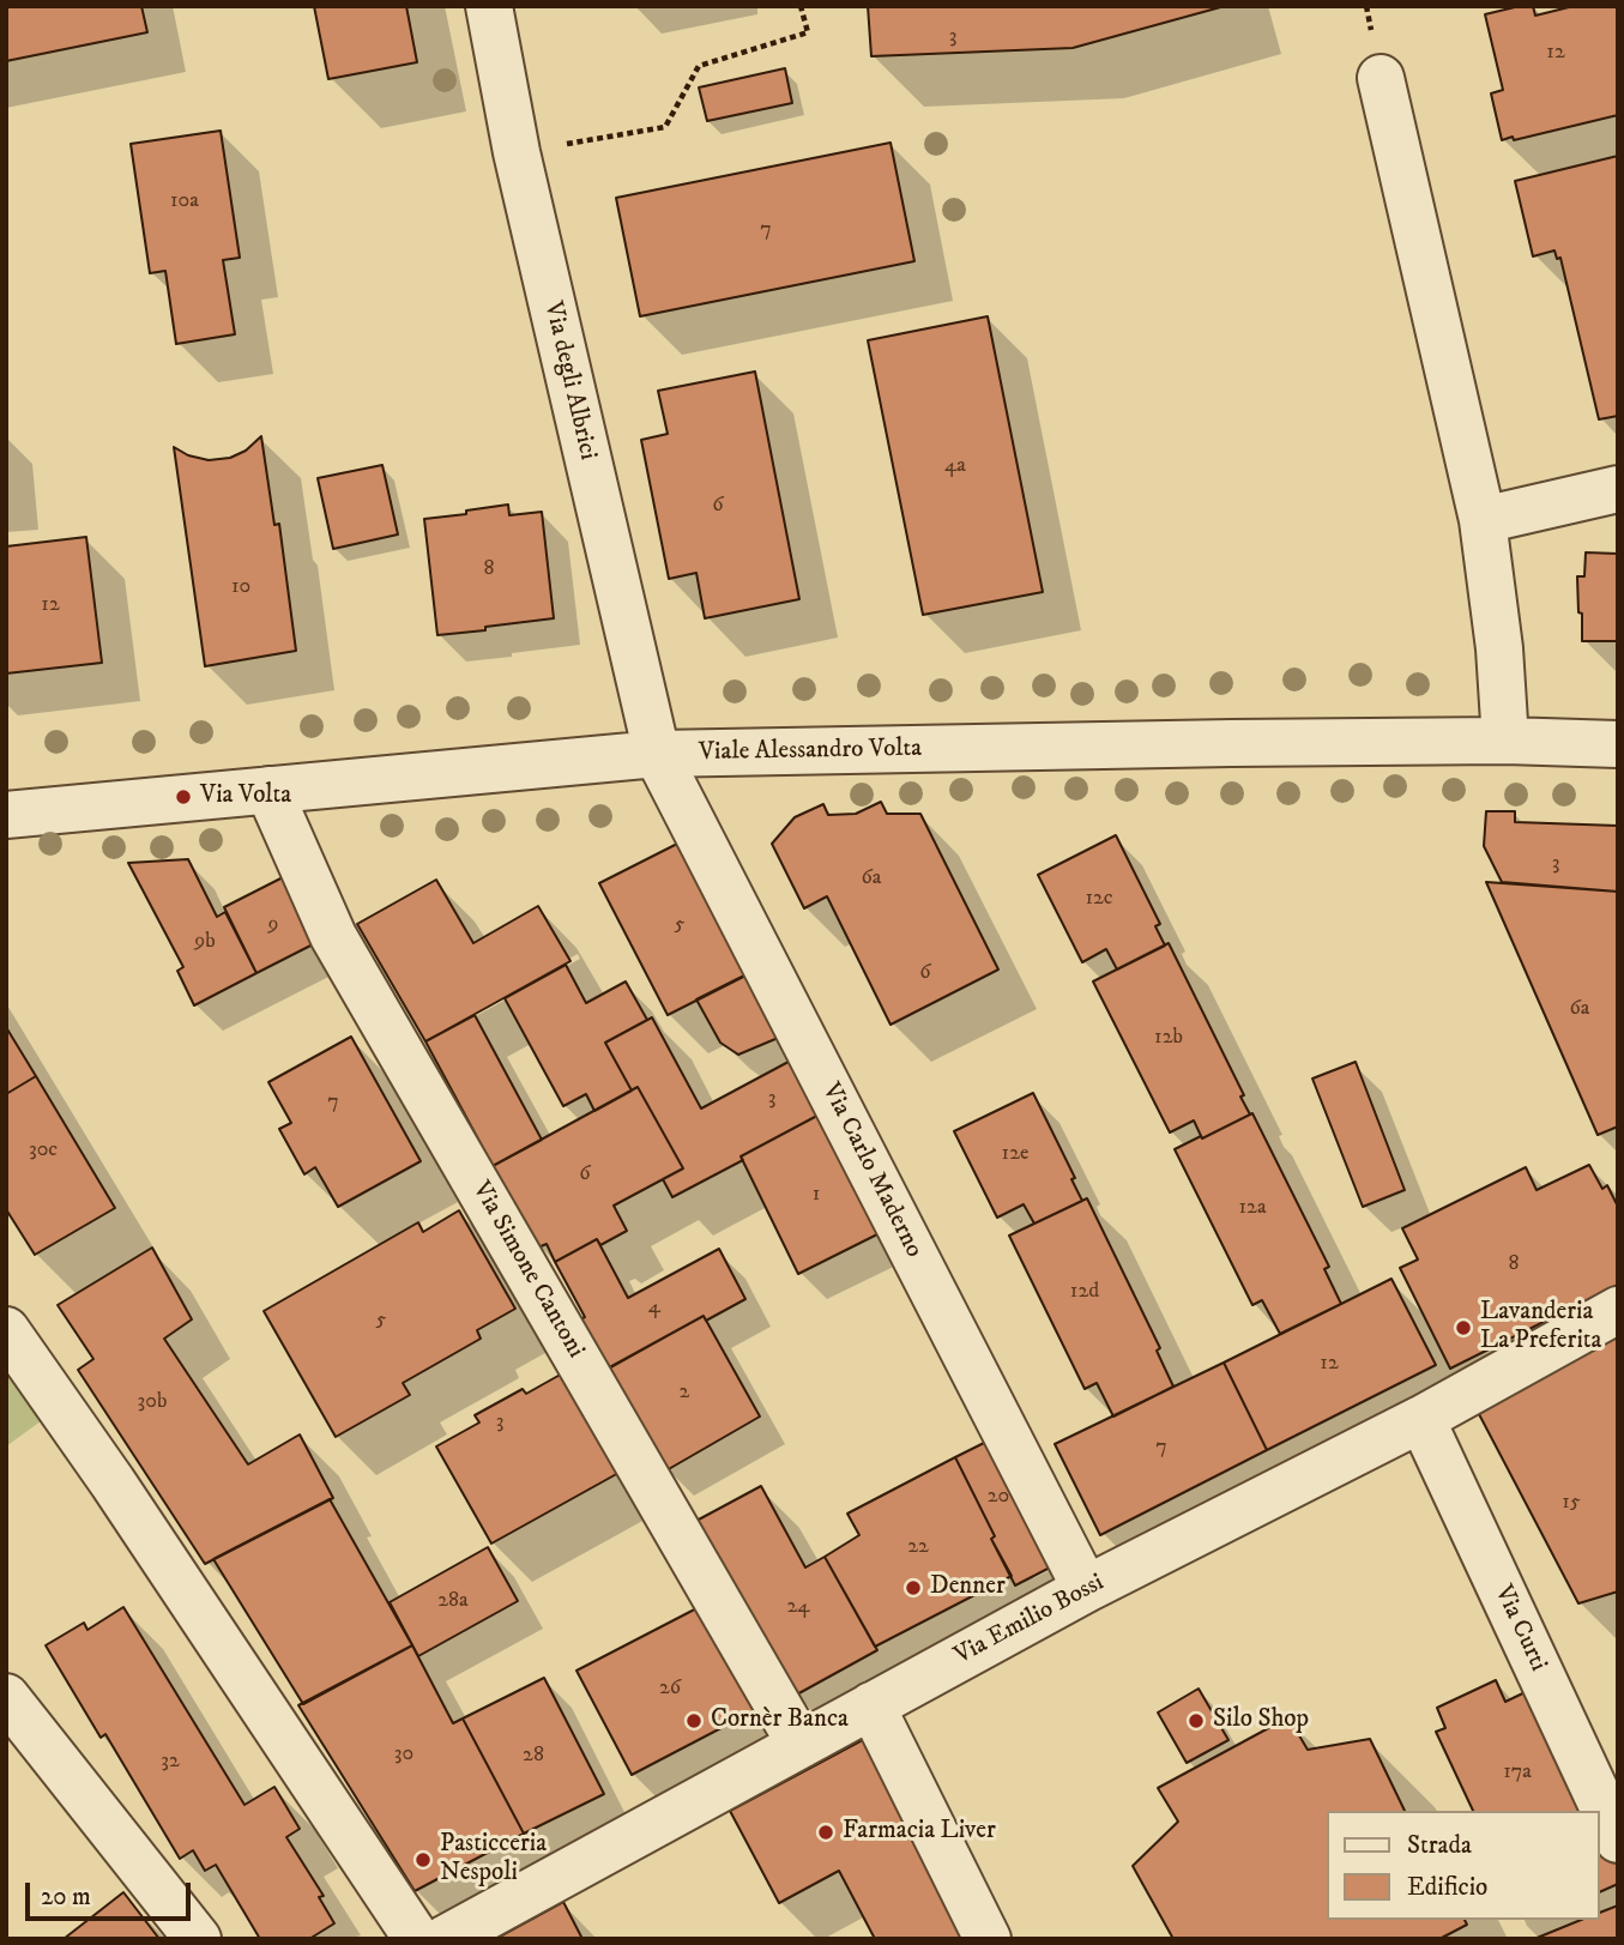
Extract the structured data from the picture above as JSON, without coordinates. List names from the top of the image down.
{
  "streets": {
    "street": [
      "Via degli Albrici",
      "Viale Alessandro Volta",
      "Via Carlo Maderno",
      "Via Simone Cantoni",
      "Via Emilio Bossi",
      "Via Curti"
    ]
  },
  "crossings": [
    ["Via degli Albrici", "Viale Alessandro Volta"],
    ["Via degli Albrici", "Via Carlo Maderno"],
    ["Viale Alessandro Volta", "Via Carlo Maderno"],
    ["Viale Alessandro Volta", "Via Simone Cantoni"],
    ["Via Carlo Maderno", "Via Emilio Bossi"],
    ["Via Simone Cantoni", "Via Emilio Bossi"],
    ["Via Emilio Bossi", "Via Curti"]
  ],
  "places": [
    "Via Volta",
    "Lavanderia La Preferita",
    "Denner",
    "Cornèr Banca",
    "Silo Shop",
    "Farmacia Liver",
    "Pasticceria Nespoli"
  ],
  "house_numbers": [
    "3",
    "12",
    "10a",
    "7",
    "4a",
    "6",
    "8",
    "10",
    "12",
    "3",
    "6a",
    "12c",
    "9",
    "5",
    "9b",
    "6",
    "6a",
    "12b",
    "3",
    "7",
    "30c",
    "12e",
    "6",
    "1",
    "12a",
    "8",
    "12d",
    "4",
    "5",
    "12",
    "2",
    "30b",
    "3",
    "7",
    "20",
    "15",
    "22",
    "28a",
    "24",
    "26",
    "30",
    "28",
    "32",
    "17a"
  ],
  "legend": ["Strada", "Edificio"],
  "scale_bar": "20 m"
}
